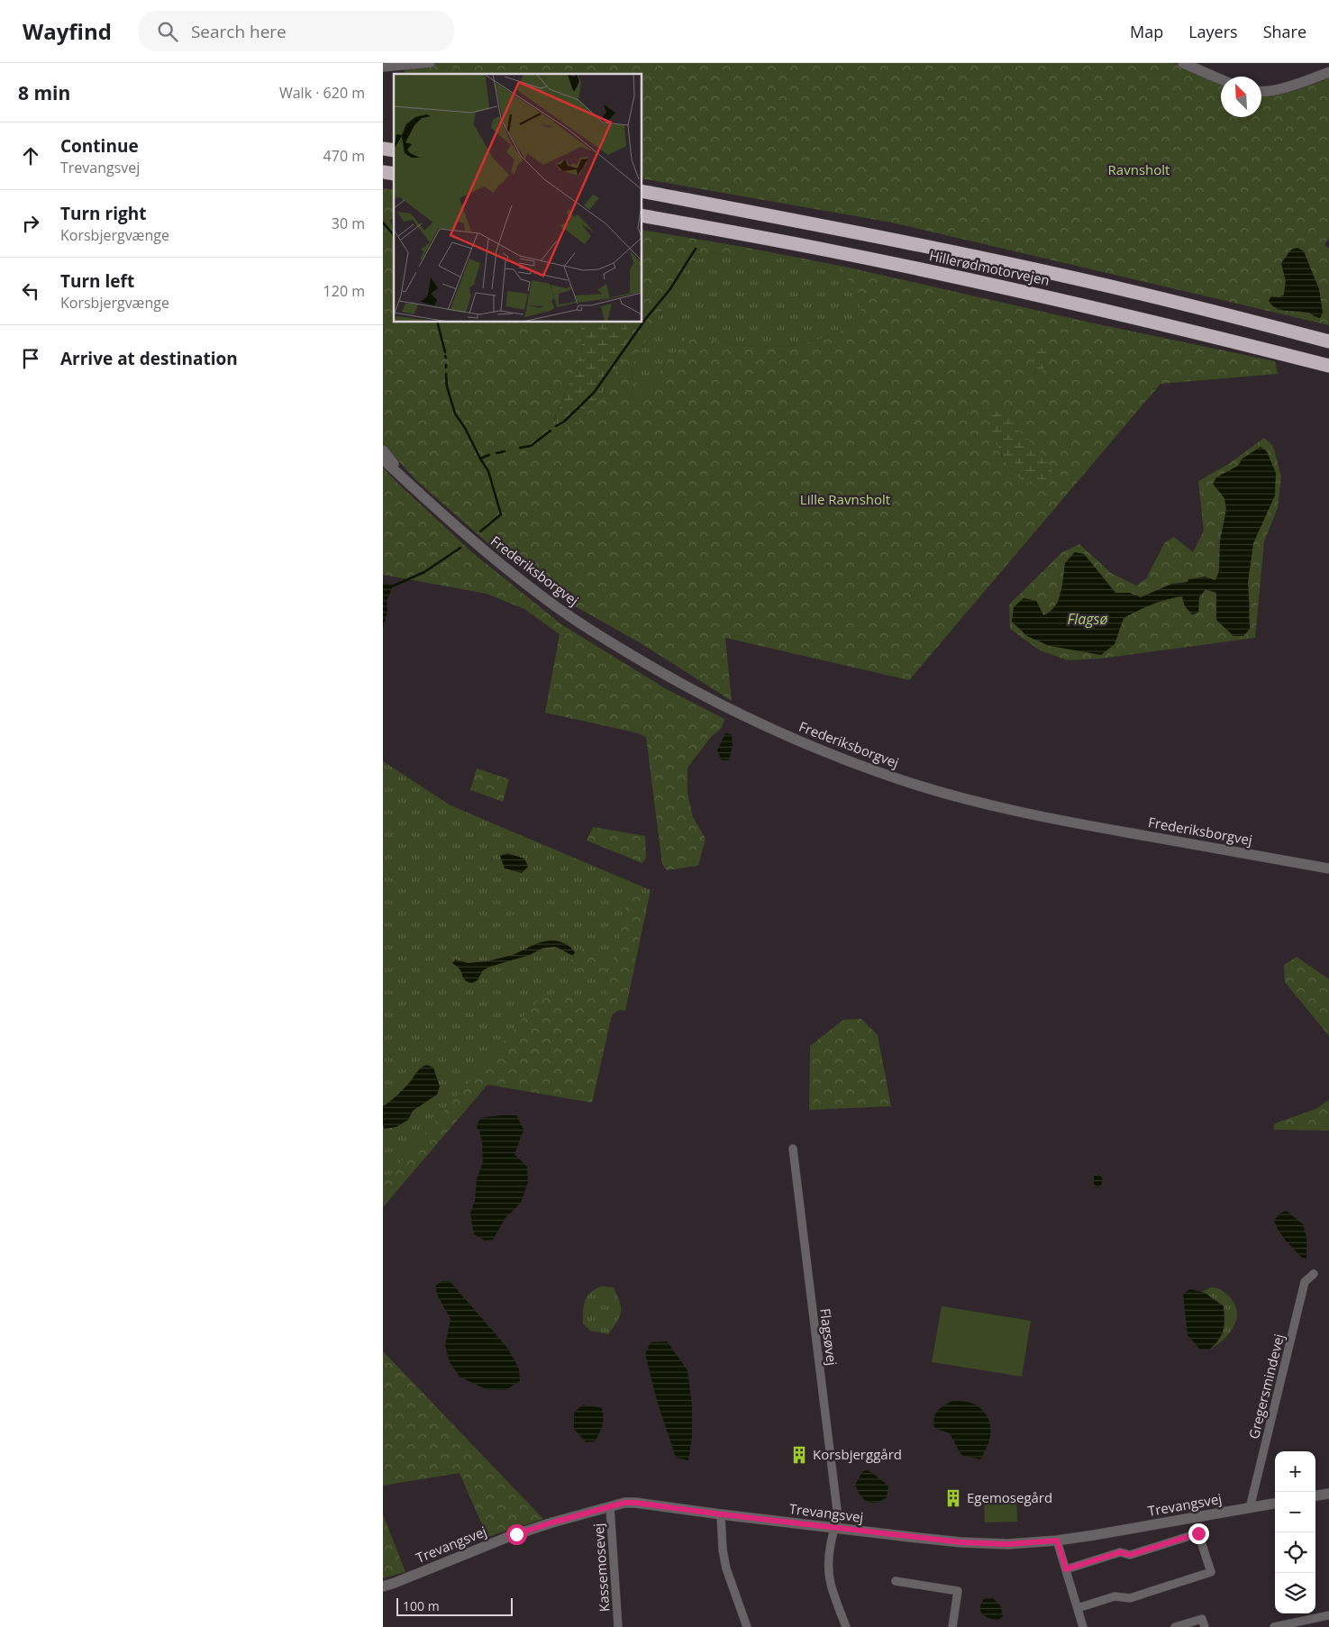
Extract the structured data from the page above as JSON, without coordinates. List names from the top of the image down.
{
  "streets": {
    "highway": ["Hillerødmotorvejen"],
    "street": [
      "Frederiksborgvej",
      "Flagsøvej",
      "Gregersmindevej",
      "Trevangsvej",
      "Kassemosevej"
    ]
  },
  "crossings": [
    ["Flagsøvej", "Trevangsvej"],
    ["Gregersmindevej", "Trevangsvej"],
    ["Trevangsvej", "Kassemosevej"]
  ],
  "water": ["Flagsø"],
  "parks": ["Ravnsholt", "Lille Ravnsholt"],
  "places": {
    "building": ["Korsbjerggård", "Egemosegård"]
  },
  "scale_bar": "100 m",
  "north": "top left",
  "page": {
    "header": "Wayfind",
    "search": "Search here",
    "nav": ["Map", "Layers", "Share"],
    "heading": ["8 min", "Walk · 620 m"],
    "list": [
      ["Continue", "Trevangsvej", "470 m"],
      ["Turn right", "Korsbjergvænge", "30 m"],
      ["Turn left", "Korsbjergvænge", "120 m"],
      "Arrive at destination"
    ],
    "map_buttons": ["+", "−"],
    "scale": "100 m"
  }
}
